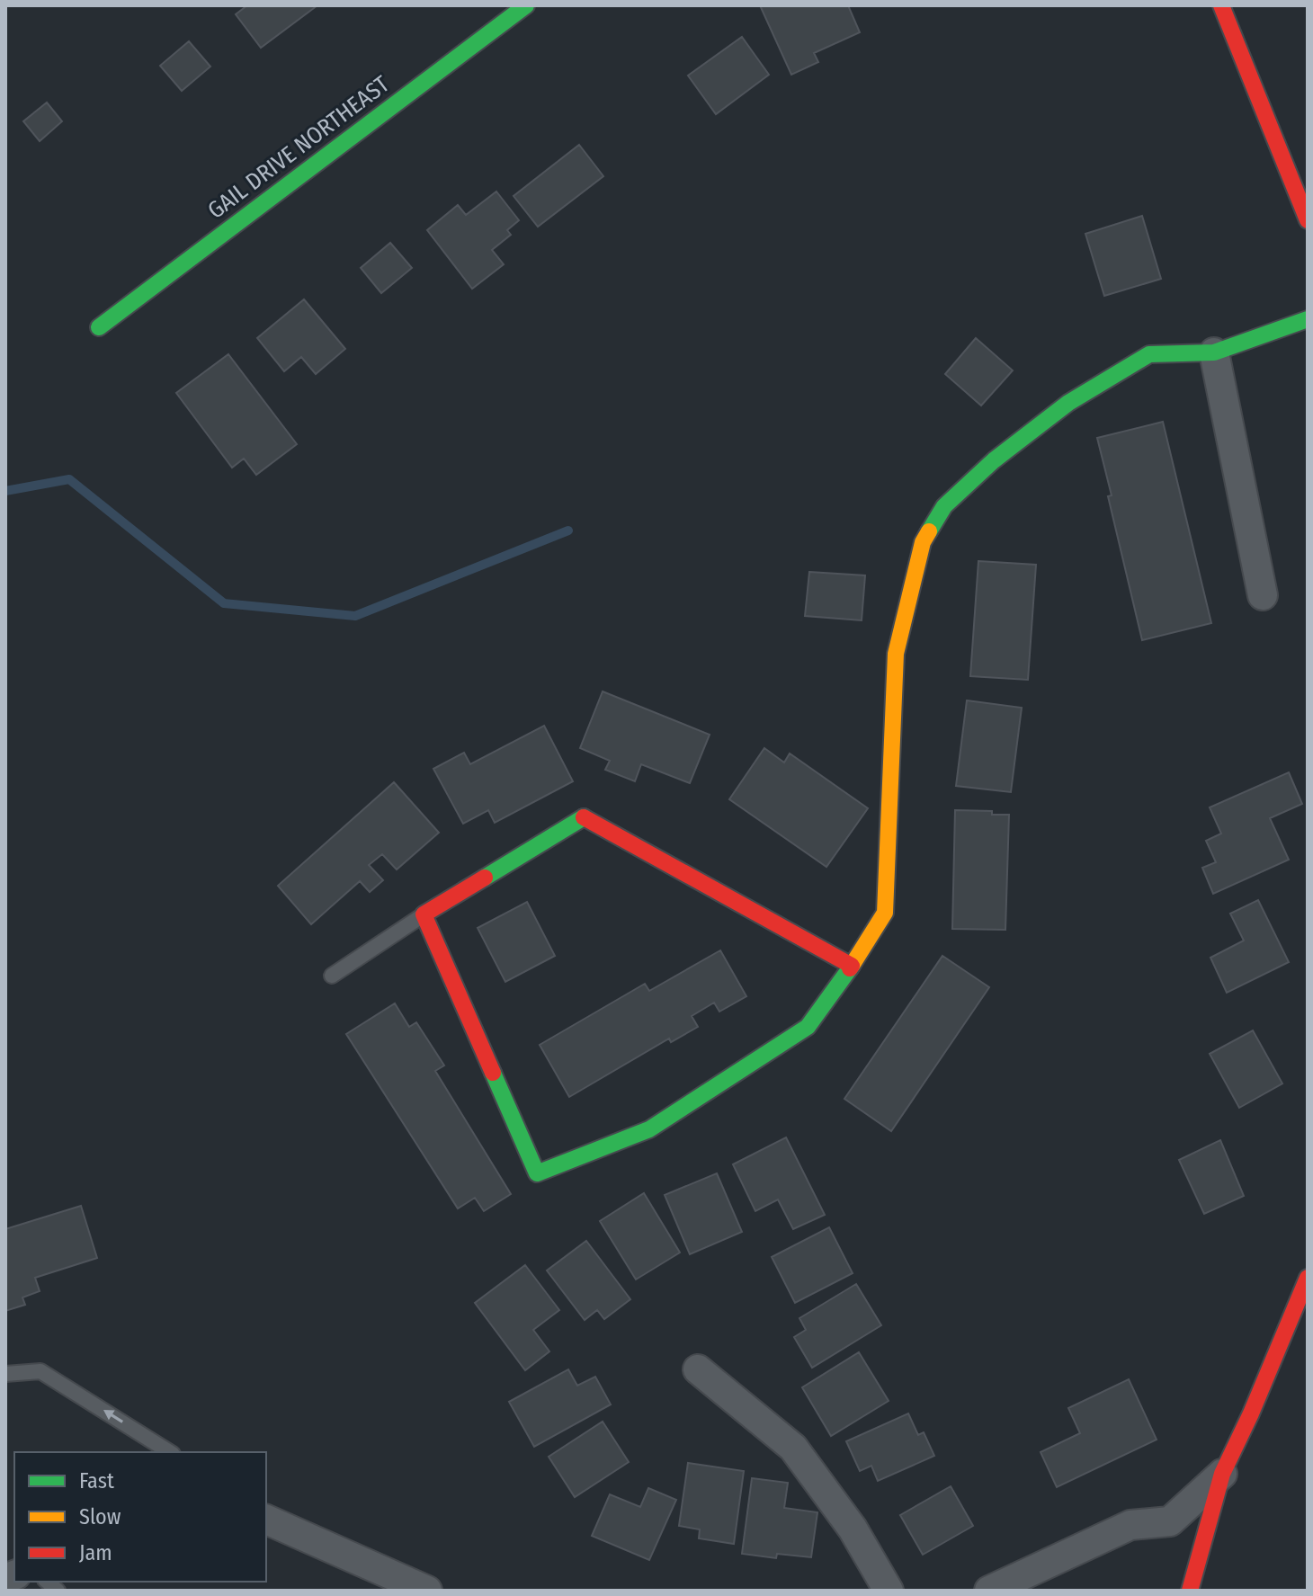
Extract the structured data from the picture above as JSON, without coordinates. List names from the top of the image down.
{
  "streets": {
    "street": ["GAIL DRIVE NORTHEAST"]
  },
  "legend": ["Fast", "Slow", "Jam"]
}
